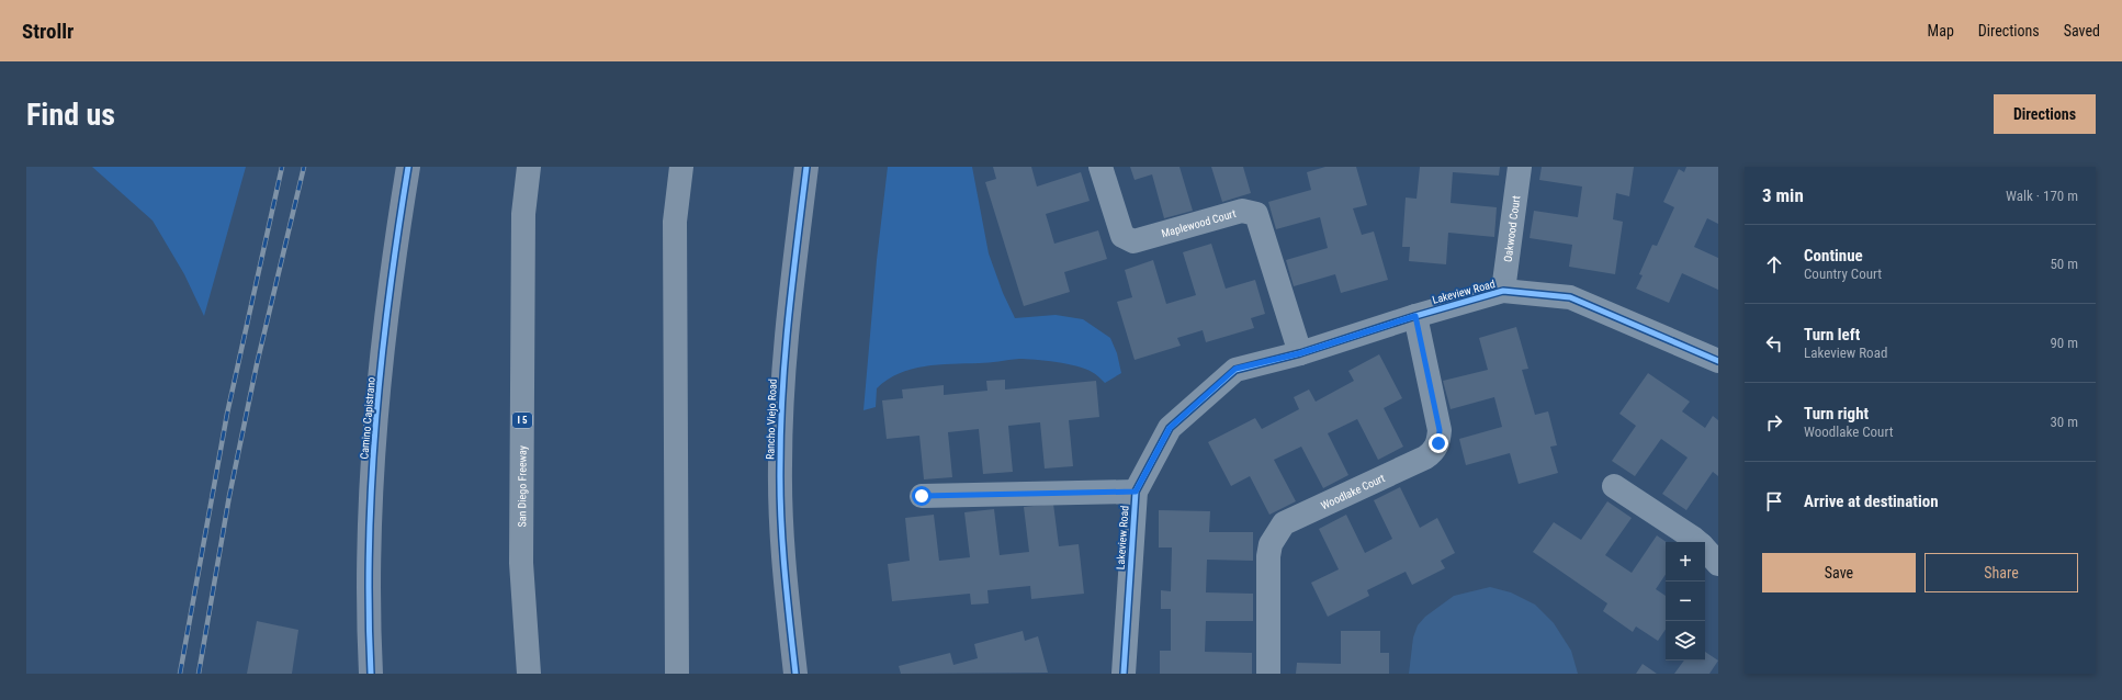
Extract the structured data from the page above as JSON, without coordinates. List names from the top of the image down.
{
  "streets": {
    "highway": ["I 5", "San Diego Freeway"],
    "street": [
      "Maplewood Court",
      "Oakwood Court",
      "Lakeview Road",
      "Camino Capistrano",
      "Rancho Viejo Road",
      "Woodlake Court"
    ]
  },
  "crossings": [
    ["Maplewood Court", "Lakeview Road"],
    ["Oakwood Court", "Lakeview Road"],
    ["Lakeview Road", "Woodlake Court"]
  ],
  "page": {
    "header": "Strollr",
    "nav": ["Map", "Directions", "Saved"],
    "buttons": [
      "Directions",
      ["Save", "Share"]
    ],
    "title": "Find us",
    "heading": ["3 min", "Walk · 170 m"],
    "list": [
      ["Continue", "Country Court", "50 m"],
      ["Turn left", "Lakeview Road", "90 m"],
      ["Turn right", "Woodlake Court", "30 m"],
      "Arrive at destination"
    ],
    "map_buttons": ["+", "−"]
  }
}
